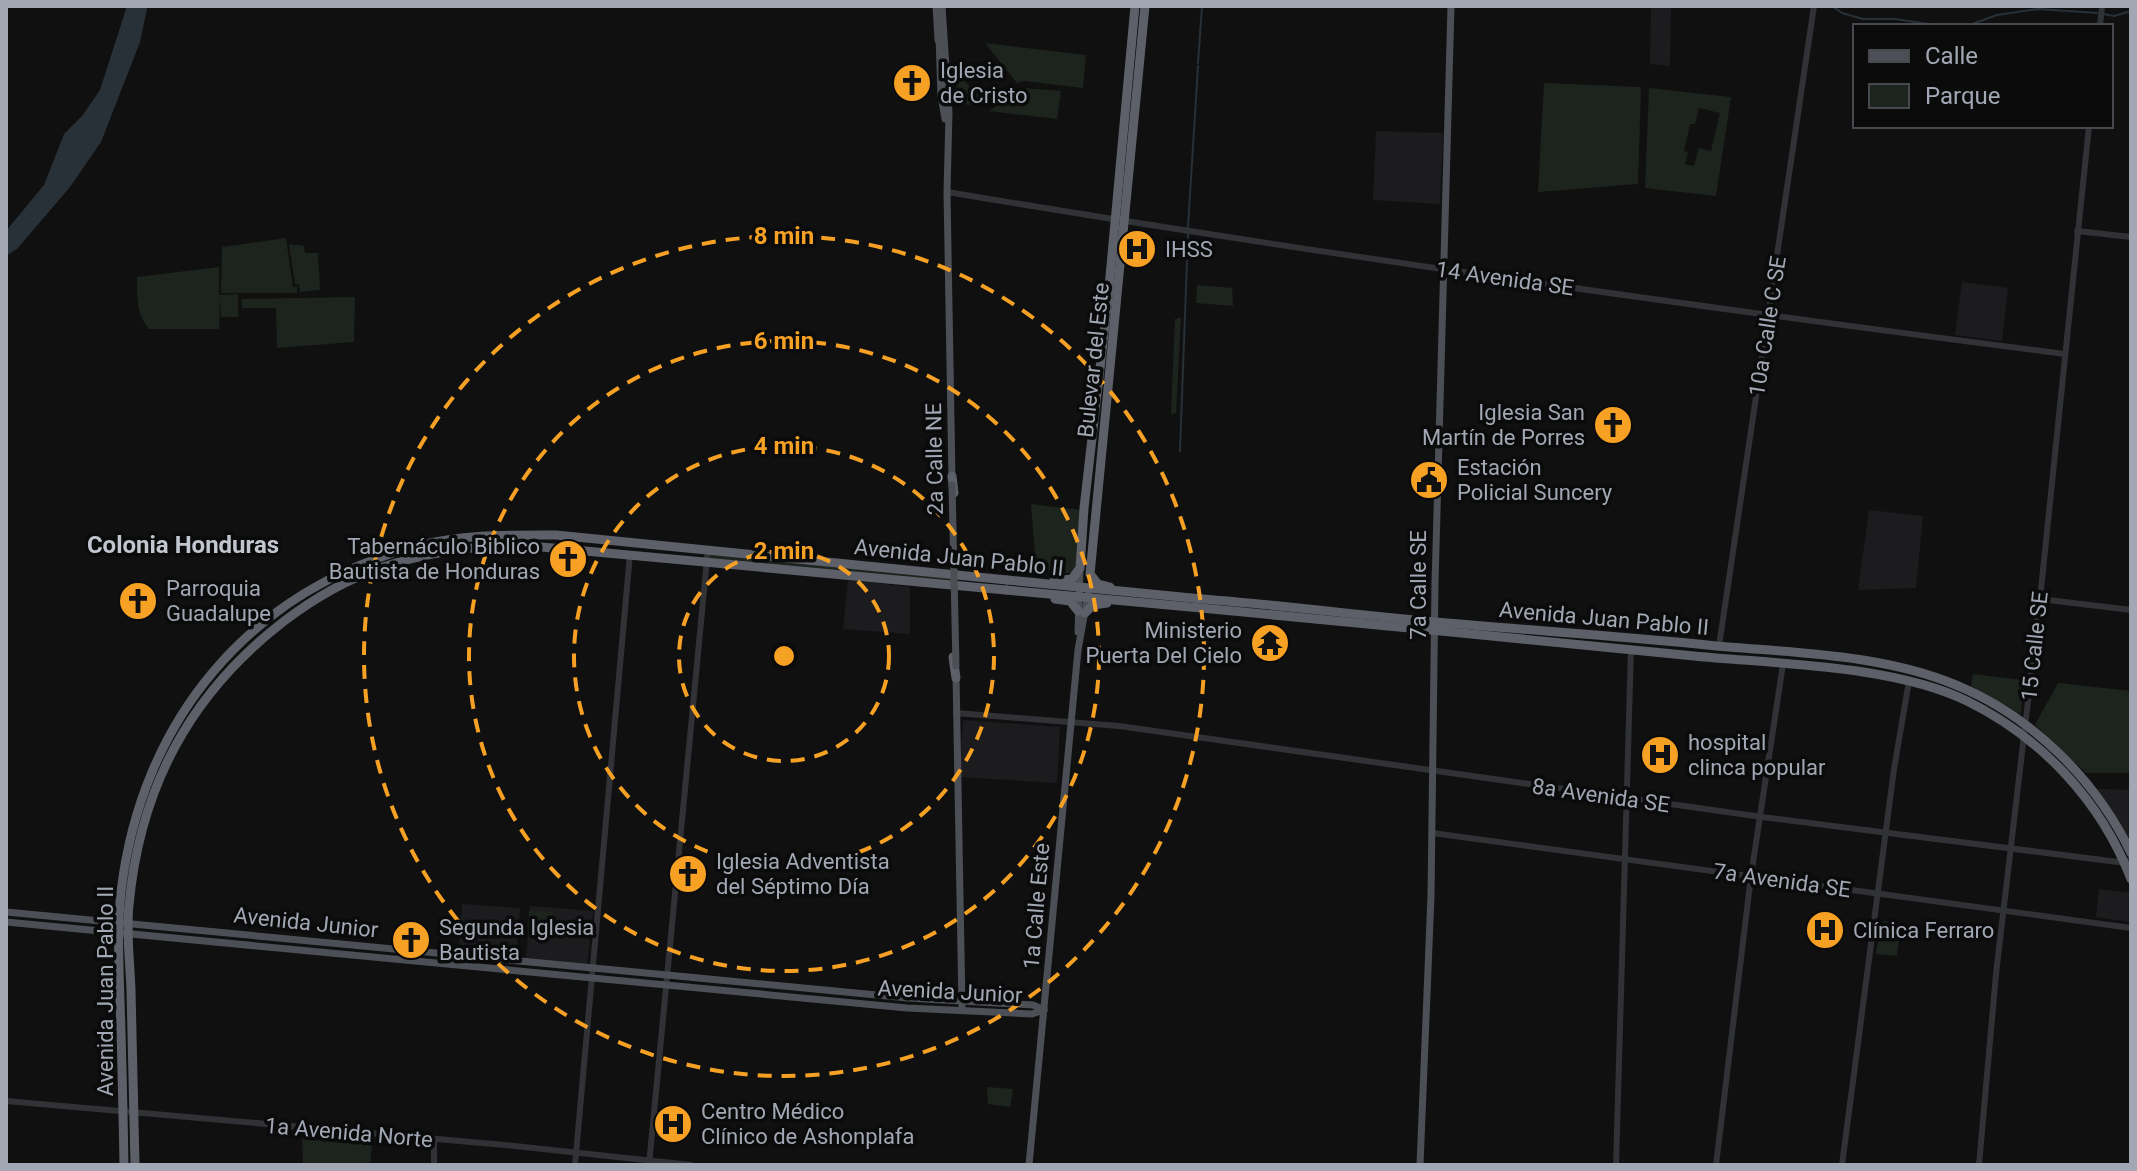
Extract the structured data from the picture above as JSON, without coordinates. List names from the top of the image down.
{
  "streets": {
    "highway": ["Bulevar del Este", "Avenida Juan Pablo II"],
    "main road": [
      "2a Calle NE",
      "7a Calle SE",
      "1a Calle Este",
      "Avenida Junior"
    ],
    "street": [
      "14 Avenida SE",
      "10a Calle C SE",
      "15 Calle SE",
      "8a Avenida SE",
      "7a Avenida SE",
      "1a Avenida Norte"
    ]
  },
  "crossings": [
    ["14 Avenida SE", "10a Calle C SE"],
    ["14 Avenida SE", "Bulevar del Este"],
    ["14 Avenida SE", "2a Calle NE"],
    ["14 Avenida SE", "7a Calle SE"],
    ["14 Avenida SE", "15 Calle SE"],
    ["10a Calle C SE", "Avenida Juan Pablo II"],
    ["Bulevar del Este", "1a Calle Este"],
    ["2a Calle NE", "8a Avenida SE"],
    ["2a Calle NE", "Avenida Junior"],
    ["Avenida Juan Pablo II", "7a Calle SE"],
    ["Avenida Juan Pablo II", "15 Calle SE"],
    ["Avenida Juan Pablo II", "8a Avenida SE"],
    ["Avenida Juan Pablo II", "Avenida Junior"],
    ["Avenida Juan Pablo II", "1a Avenida Norte"],
    ["7a Calle SE", "8a Avenida SE"],
    ["7a Calle SE", "7a Avenida SE"],
    ["15 Calle SE", "8a Avenida SE"],
    ["15 Calle SE", "7a Avenida SE"],
    ["8a Avenida SE", "1a Calle Este"],
    ["1a Calle Este", "Avenida Junior"]
  ],
  "districts": ["Colonia Honduras"],
  "places": {
    "church": [
      "Iglesia de Cristo",
      "Iglesia San Martín de Porres",
      "Tabernáculo Biblico Bautista de Honduras",
      "Parroquia Guadalupe",
      "Iglesia Adventista del Séptimo Día",
      "Segunda Iglesia Bautista"
    ],
    "hospital": [
      "IHSS",
      "hospital clinca popular",
      "Clínica Ferraro",
      "Centro Médico Clínico de Ashonplafa"
    ],
    "public building": ["Estación Policial Suncery"],
    "temple": ["Ministerio Puerta Del Cielo"]
  },
  "legend": ["Calle", "Parque"],
  "rings": [
    "8 min",
    "6 min",
    "4 min",
    "2 min"
  ]
}
